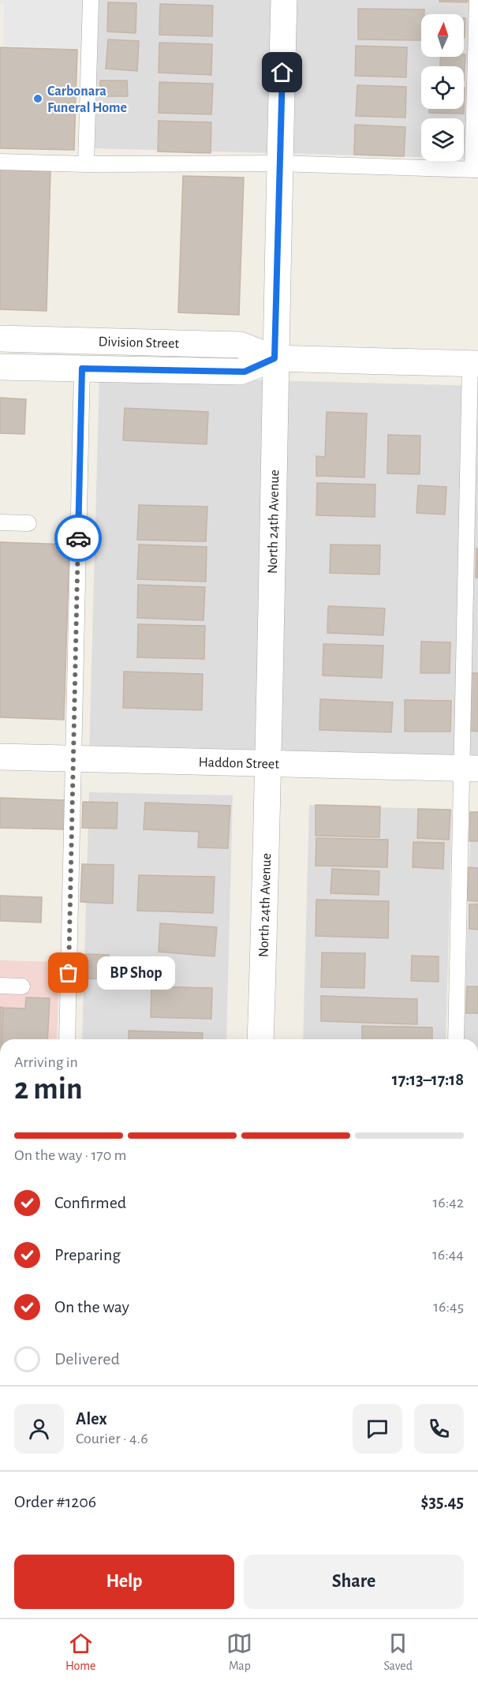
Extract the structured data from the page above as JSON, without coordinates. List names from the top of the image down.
{
  "streets": {
    "street": ["Division Street", "North 24th Avenue", "Haddon Street"]
  },
  "crossings": [
    ["Division Street", "North 24th Avenue"],
    ["North 24th Avenue", "Haddon Street"]
  ],
  "places": ["Carbonara Funeral Home", "BP Shop"],
  "north": "top",
  "page": {
    "bubble": "BP Shop",
    "heading": ["2 min", "Arriving in", "17:13–17:18"],
    "panel": [
      "Alex",
      "Courier · 4.6",
      "Order #1206",
      "$35.45"
    ],
    "bar": "On the way · 170 m",
    "list": [
      ["Confirmed", "16:42"],
      ["Preparing", "16:44"],
      ["On the way", "16:45"],
      "Delivered"
    ],
    "buttons": ["Help", "Share"],
    "tabs": ["Home", "Map", "Saved"]
  }
}
